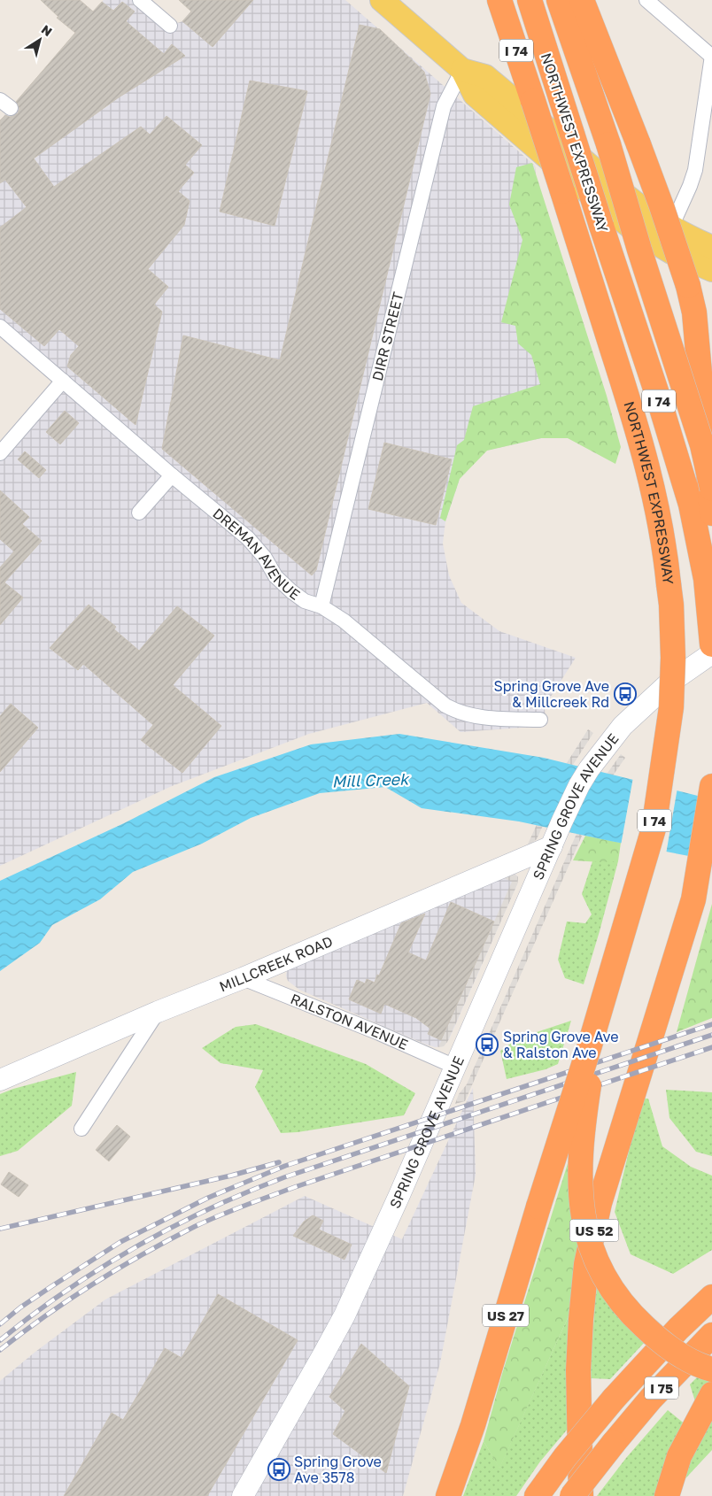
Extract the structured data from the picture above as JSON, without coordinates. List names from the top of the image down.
{
  "streets": {
    "highway": [
      "I 74",
      "NORTHWEST EXPRESSWAY",
      "US 52",
      "US 27",
      "I 75"
    ],
    "main road": ["SPRING GROVE AVENUE", "MILLCREEK ROAD"],
    "street": ["DIRR STREET", "DREMAN AVENUE", "RALSTON AVENUE"]
  },
  "crossings": [
    ["NORTHWEST EXPRESSWAY", "US 27"],
    ["DIRR STREET", "DREMAN AVENUE"],
    ["SPRING GROVE AVENUE", "MILLCREEK ROAD"],
    ["SPRING GROVE AVENUE", "RALSTON AVENUE"],
    ["MILLCREEK ROAD", "RALSTON AVENUE"]
  ],
  "water": ["Mill Creek"],
  "places": {
    "bus stop": ["Spring Grove Ave & Millcreek Rd", "Spring Grove Ave & Ralston Ave", "Spring Grove Ave 3578"]
  },
  "north": "top right"
}
